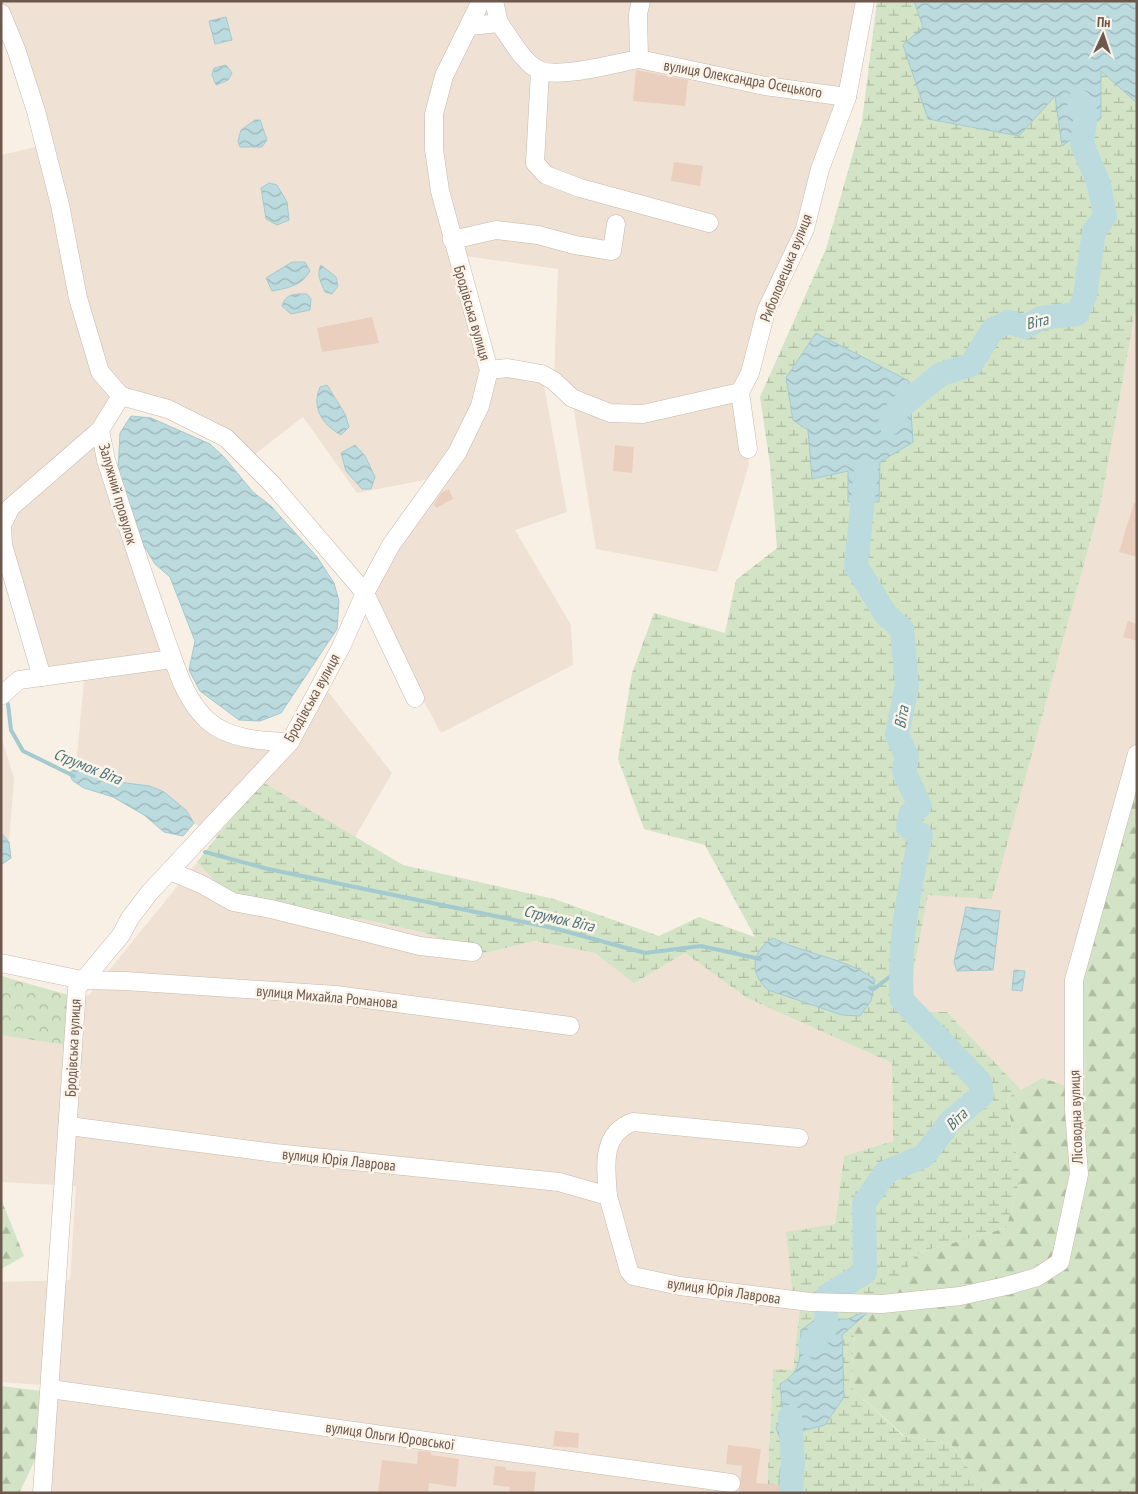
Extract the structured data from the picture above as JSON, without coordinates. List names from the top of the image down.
{
  "streets": {
    "street": [
      "вулиця Олександра Осецького",
      "Риболовецька вулиця",
      "Бродівська вулиця",
      "Залужний провулок",
      "вулиця Михайла Романова",
      "Лісоводна вулиця",
      "вулиця Юрія Лаврова",
      "вулиця Ольги Юровської"
    ]
  },
  "crossings": [
    ["вулиця Олександра Осецького", "Риболовецька вулиця"],
    ["Бродівська вулиця", "Залужний провулок"],
    ["Бродівська вулиця", "вулиця Михайла Романова"],
    ["Бродівська вулиця", "вулиця Юрія Лаврова"],
    ["Бродівська вулиця", "вулиця Ольги Юровської"],
    ["Лісоводна вулиця", "вулиця Юрія Лаврова"]
  ],
  "water": ["Віта", "Струмок Віта"],
  "north": "top"
}
